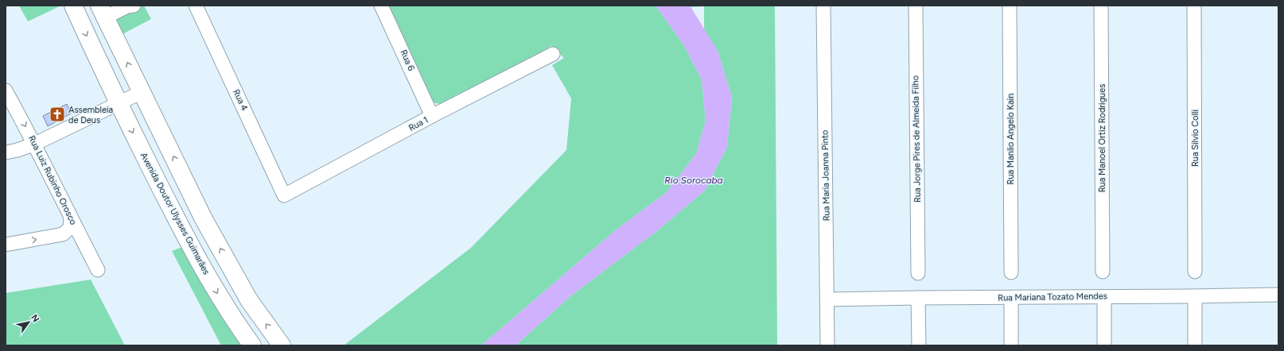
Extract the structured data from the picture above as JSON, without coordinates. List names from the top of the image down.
{
  "streets": {
    "main road": ["Avenida Doutor Ulysses Guimarães"],
    "street": [
      "Rua 6",
      "Rua 4",
      "Rua 1",
      "Rua Manoel Ortiz Rodrigues",
      "Rua Silvio Colli",
      "Rua Jorge Pires de Almeida Filho",
      "Rua Manlio Angelo Kain",
      "Rua Maria Joanna Pinto",
      "Rua Luiz Rubinho Orosco",
      "Rua Mariana Tozato Mendes"
    ]
  },
  "crossings": [
    ["Rua 6", "Rua 1"],
    ["Rua 4", "Rua 1"],
    ["Rua Maria Joanna Pinto", "Rua Mariana Tozato Mendes"]
  ],
  "water": ["Rio Sorocaba"],
  "places": {
    "church": ["Assembleia de Deus"]
  },
  "north": "top right"
}
